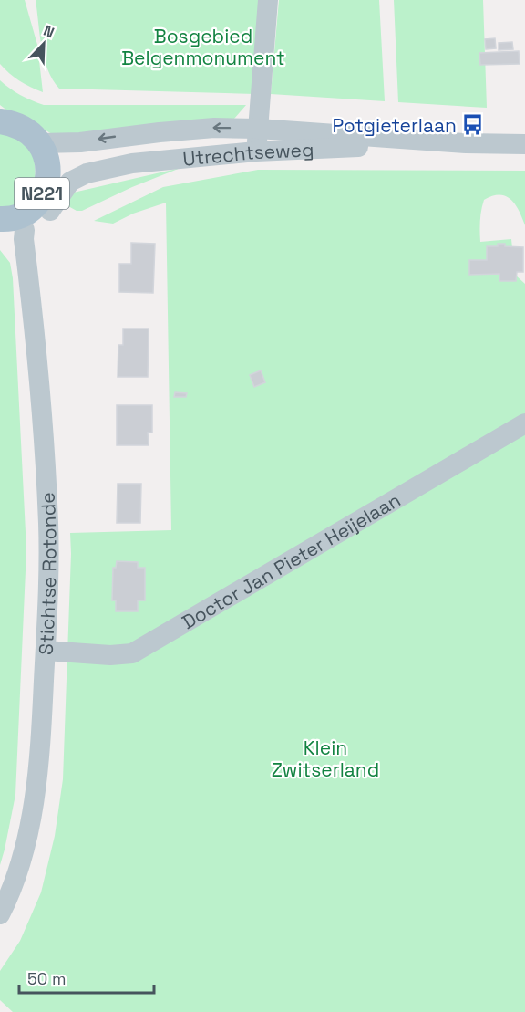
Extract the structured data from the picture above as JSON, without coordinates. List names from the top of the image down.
{
  "streets": {
    "main road": ["N221"],
    "street": ["Utrechtseweg", "Doctor Jan Pieter Heijelaan", "Stichtse Rotonde"]
  },
  "crossings": [
    ["Utrechtseweg", "N221"],
    ["Utrechtseweg", "Stichtse Rotonde"],
    ["N221", "Stichtse Rotonde"],
    ["Doctor Jan Pieter Heijelaan", "Stichtse Rotonde"]
  ],
  "parks": ["Bosgebied Belgenmonument", "Klein Zwitserland"],
  "places": {
    "bus stop": ["Potgieterlaan"]
  },
  "scale_bar": "50 m",
  "north": "top right"
}
